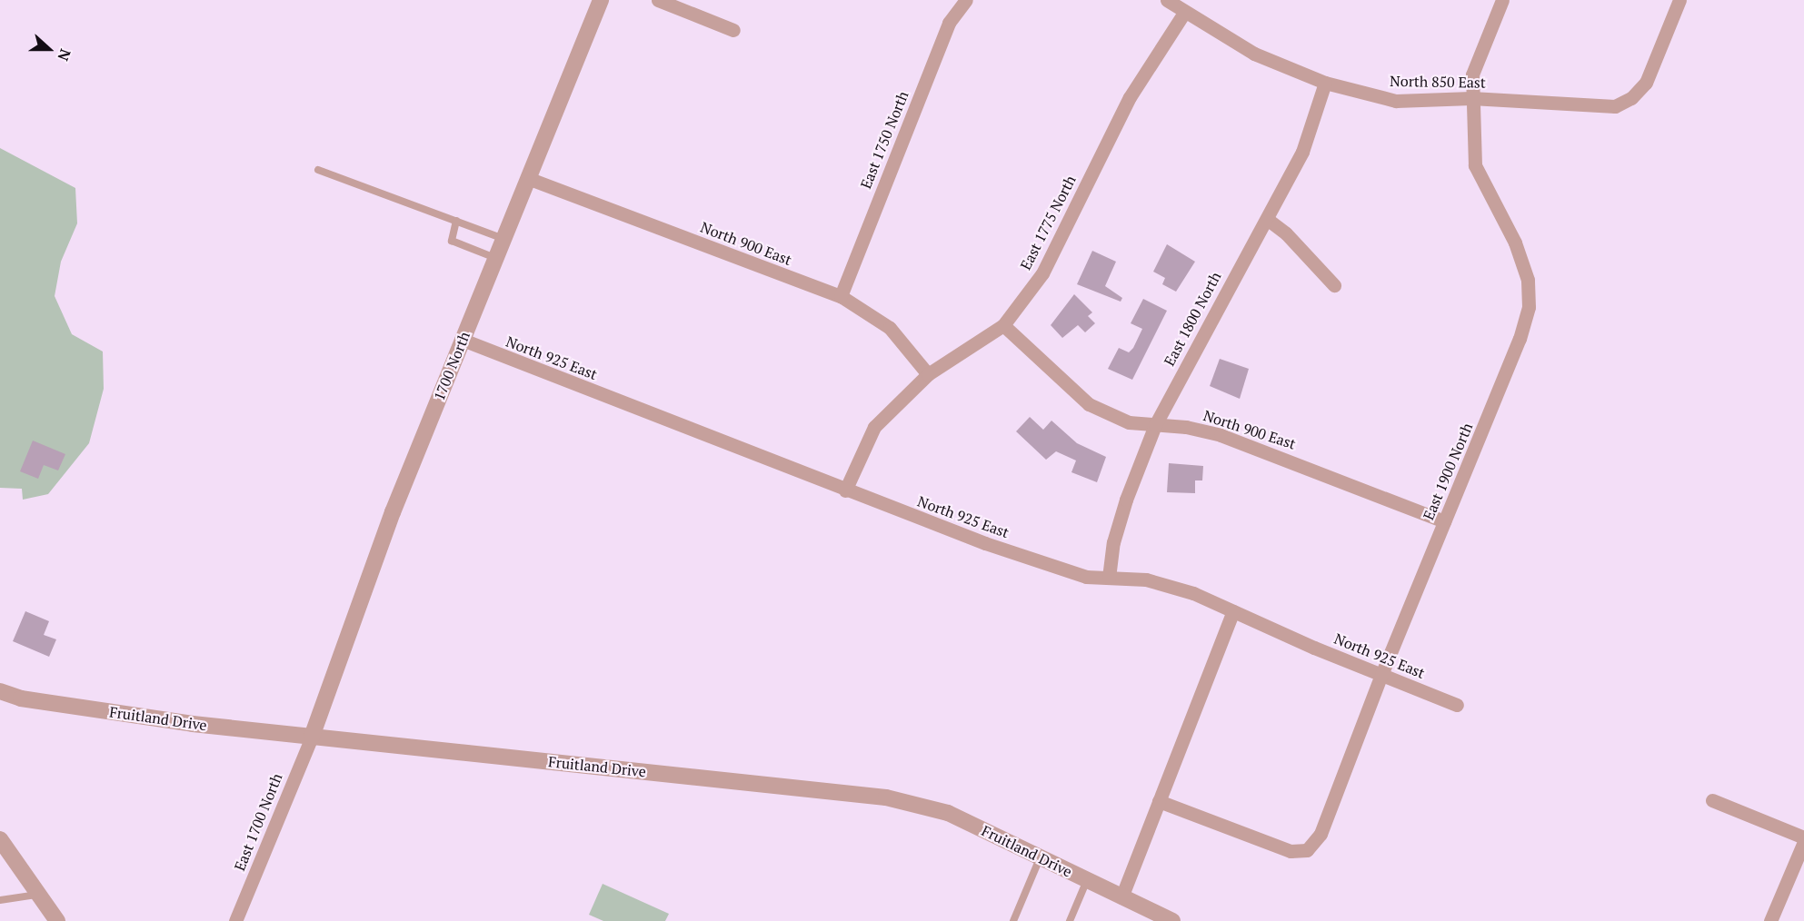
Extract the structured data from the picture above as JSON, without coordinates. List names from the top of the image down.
{
  "streets": {
    "street": [
      "North 850 East",
      "East 1750 North",
      "East 1775 North",
      "North 900 East",
      "East 1800 North",
      "North 925 East",
      "1700 North",
      "East 1900 North",
      "Fruitland Drive",
      "East 1700 North"
    ]
  },
  "crossings": [
    ["North 850 East", "East 1775 North"],
    ["North 850 East", "East 1800 North"],
    ["North 850 East", "East 1900 North"],
    ["East 1750 North", "North 900 East"],
    ["East 1775 North", "North 900 East"],
    ["East 1775 North", "North 925 East"],
    ["North 900 East", "East 1800 North"],
    ["North 900 East", "1700 North"],
    ["North 900 East", "East 1900 North"],
    ["East 1800 North", "North 925 East"],
    ["North 925 East", "1700 North"],
    ["North 925 East", "East 1900 North"],
    ["1700 North", "Fruitland Drive"],
    ["1700 North", "East 1700 North"],
    ["Fruitland Drive", "East 1700 North"]
  ],
  "north": "right"
}
